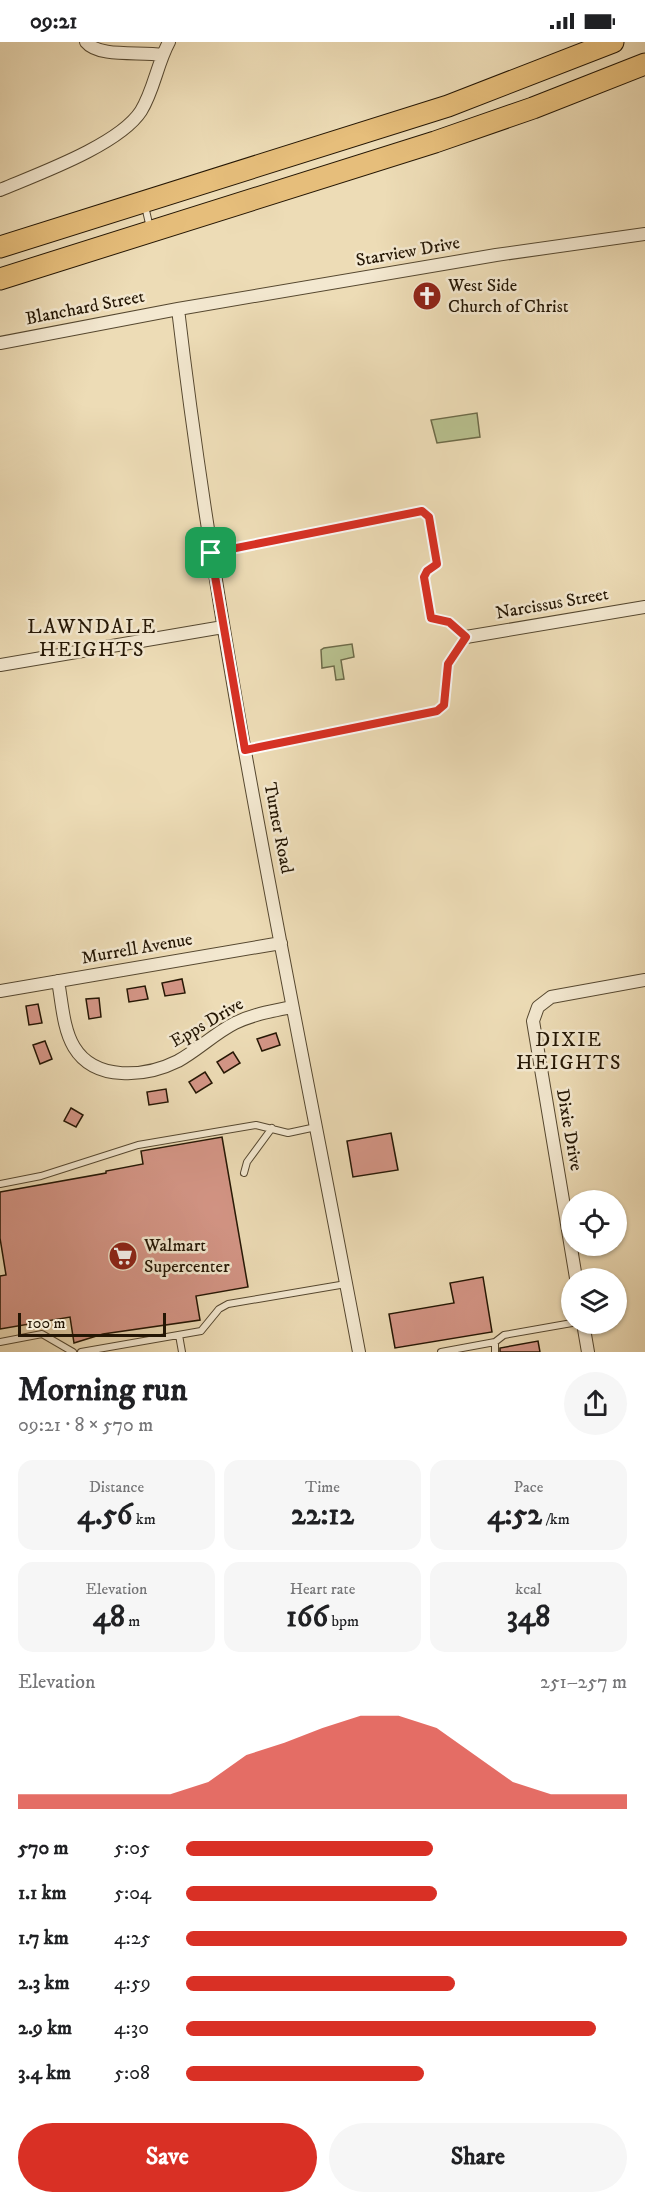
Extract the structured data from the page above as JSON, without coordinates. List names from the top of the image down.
{
  "streets": {
    "street": [
      "Starview Drive",
      "Blanchard Street",
      "Narcissus Street",
      "Turner Road",
      "Murrell Avenue",
      "Epps Drive",
      "Dixie Drive"
    ]
  },
  "crossings": [
    ["Starview Drive", "Blanchard Street"],
    ["Starview Drive", "Turner Road"],
    ["Blanchard Street", "Turner Road"],
    ["Turner Road", "Murrell Avenue"],
    ["Turner Road", "Epps Drive"],
    ["Murrell Avenue", "Epps Drive"]
  ],
  "districts": ["LAWNDALE HEIGHTS", "DIXIE HEIGHTS"],
  "places": {
    "church": ["West Side Church of Christ"],
    "supermarket": ["Walmart Supercenter"]
  },
  "scale_bar": "100 m",
  "page": {
    "status": "09:21",
    "scale": "100 m",
    "heading": ["Morning run", "09:21 · 8 × 570 m"],
    "stats": [
      ["Distance", "4.56 km"],
      ["Time", "22:12"],
      ["Pace", "4:52 /km"],
      ["Elevation", "48 m"],
      ["Heart rate", "166 bpm"],
      ["kcal", "348"]
    ],
    "chart": ["Elevation", "251–257 m"],
    "list": [
      {
        "name": "570 m",
        "note": "5:05"
      },
      {
        "name": "1.1 km",
        "note": "5:04"
      },
      {
        "name": "1.7 km",
        "note": "4:25"
      },
      {
        "name": "2.3 km",
        "note": "4:59"
      },
      {
        "name": "2.9 km",
        "note": "4:30"
      },
      {
        "name": "3.4 km",
        "note": "5:08"
      }
    ],
    "buttons": ["Save", "Share"]
  }
}
